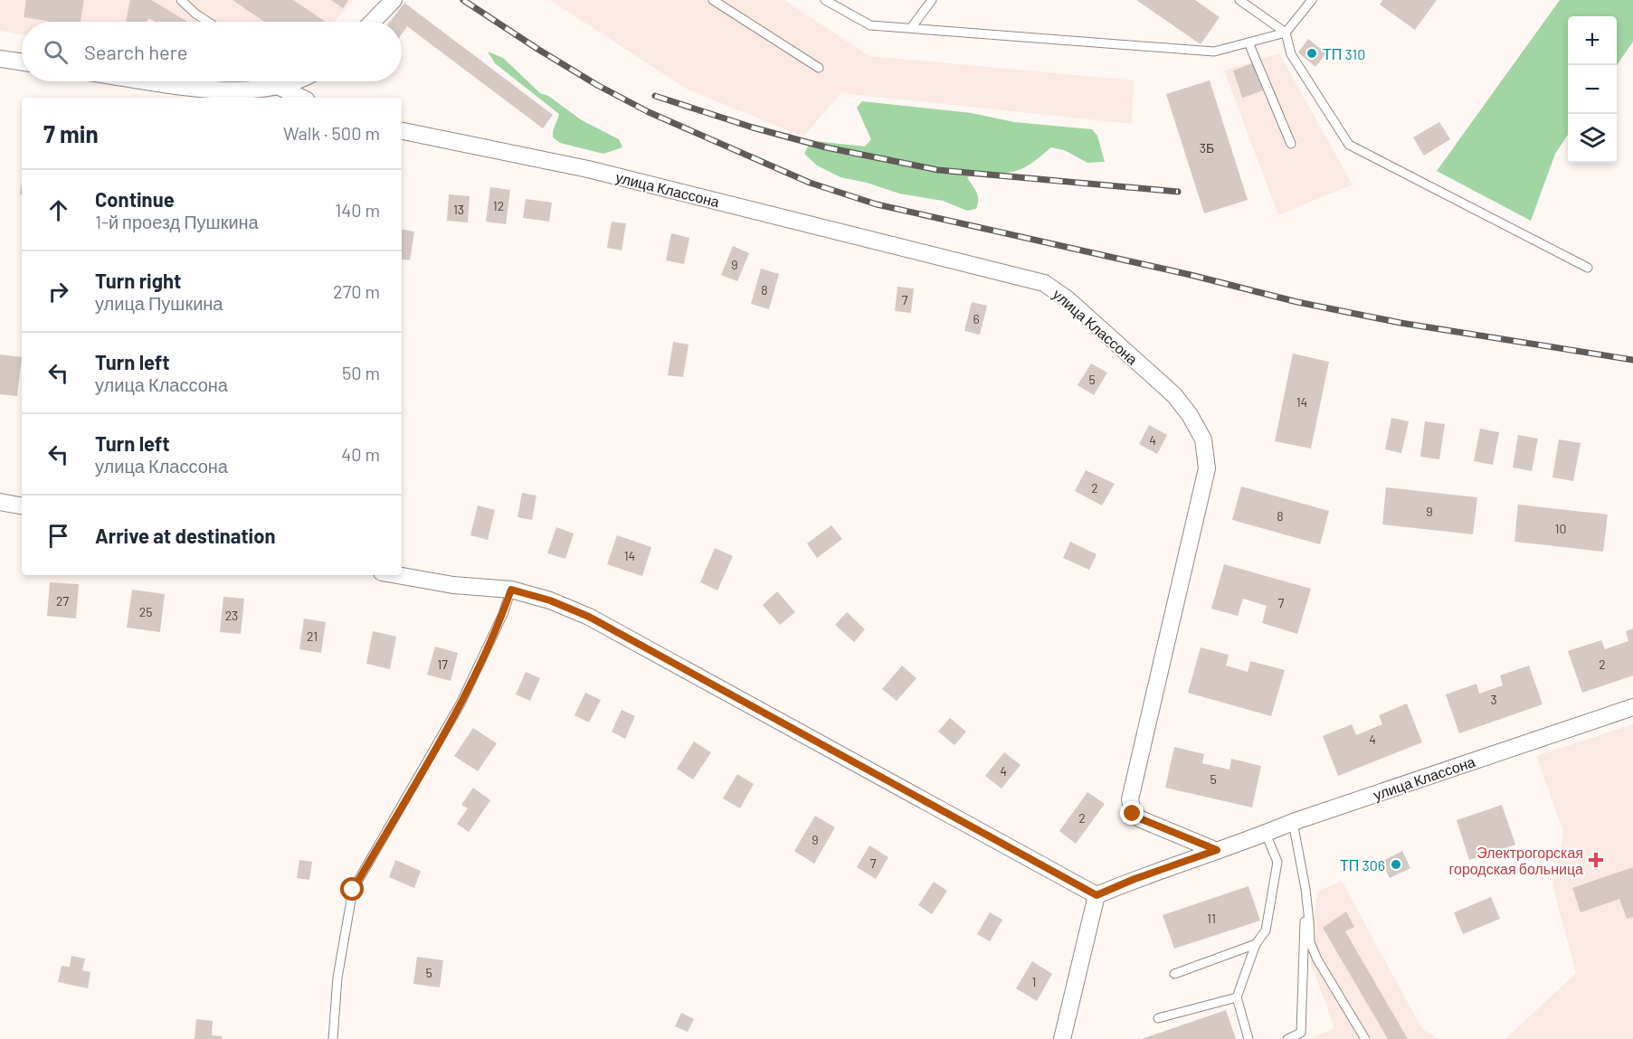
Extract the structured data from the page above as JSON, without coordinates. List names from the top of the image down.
{
  "streets": {
    "street": ["улица Классона"]
  },
  "places": {
    "other": ["ТП 310", "ТП 306"],
    "health": ["Электрогорская городская больница"]
  },
  "house_numbers": [
    "3Б",
    "12",
    "13",
    "9",
    "8",
    "7",
    "6",
    "5",
    "14",
    "4",
    "2",
    "9",
    "8",
    "10",
    "14",
    "27",
    "7",
    "25",
    "23",
    "21",
    "17",
    "2",
    "3",
    "4",
    "4",
    "5",
    "2",
    "9",
    "7",
    "11",
    "5",
    "1"
  ],
  "page": {
    "map_buttons": ["+", "−"],
    "search": "Search here",
    "heading": ["7 min", "Walk · 500 m"],
    "list": [
      ["Continue", "1-й проезд Пушкина", "140 m"],
      ["Turn right", "улица Пушкина", "270 m"],
      ["Turn left", "улица Классона", "50 m"],
      ["Turn left", "улица Классона", "40 m"],
      "Arrive at destination"
    ]
  }
}
